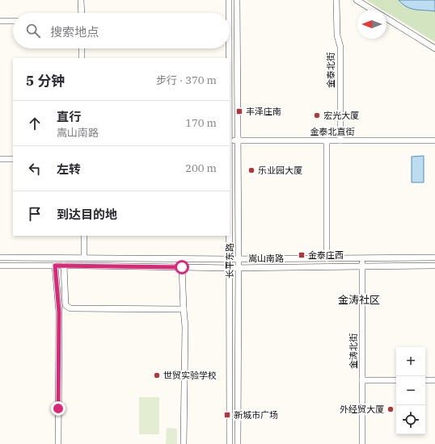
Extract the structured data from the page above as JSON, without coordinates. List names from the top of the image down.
{
  "streets": {
    "street": [
      "金泰北街",
      "金泰北直街",
      "嵩山南路",
      "长平东路",
      "金涛北街"
    ]
  },
  "crossings": [
    ["金泰北街", "金泰北直街"],
    ["金泰北直街", "长平东路"],
    ["嵩山南路", "长平东路"],
    ["嵩山南路", "金涛北街"]
  ],
  "districts": ["金涛社区"],
  "places": {
    "transit": ["丰泽庄南", "金泰庄西", "新城市广场"],
    "other": [
      "宏光大厦",
      "乐业园大厦",
      "世贸实验学校",
      "外经贸大厦"
    ]
  },
  "north": "left",
  "page": {
    "search": "搜索地点",
    "heading": ["5 分钟", "步行 · 370 m"],
    "list": [
      ["直行", "嵩山南路", "170 m"],
      ["左转", "200 m"],
      "到达目的地"
    ],
    "map_buttons": ["+", "−"]
  }
}
